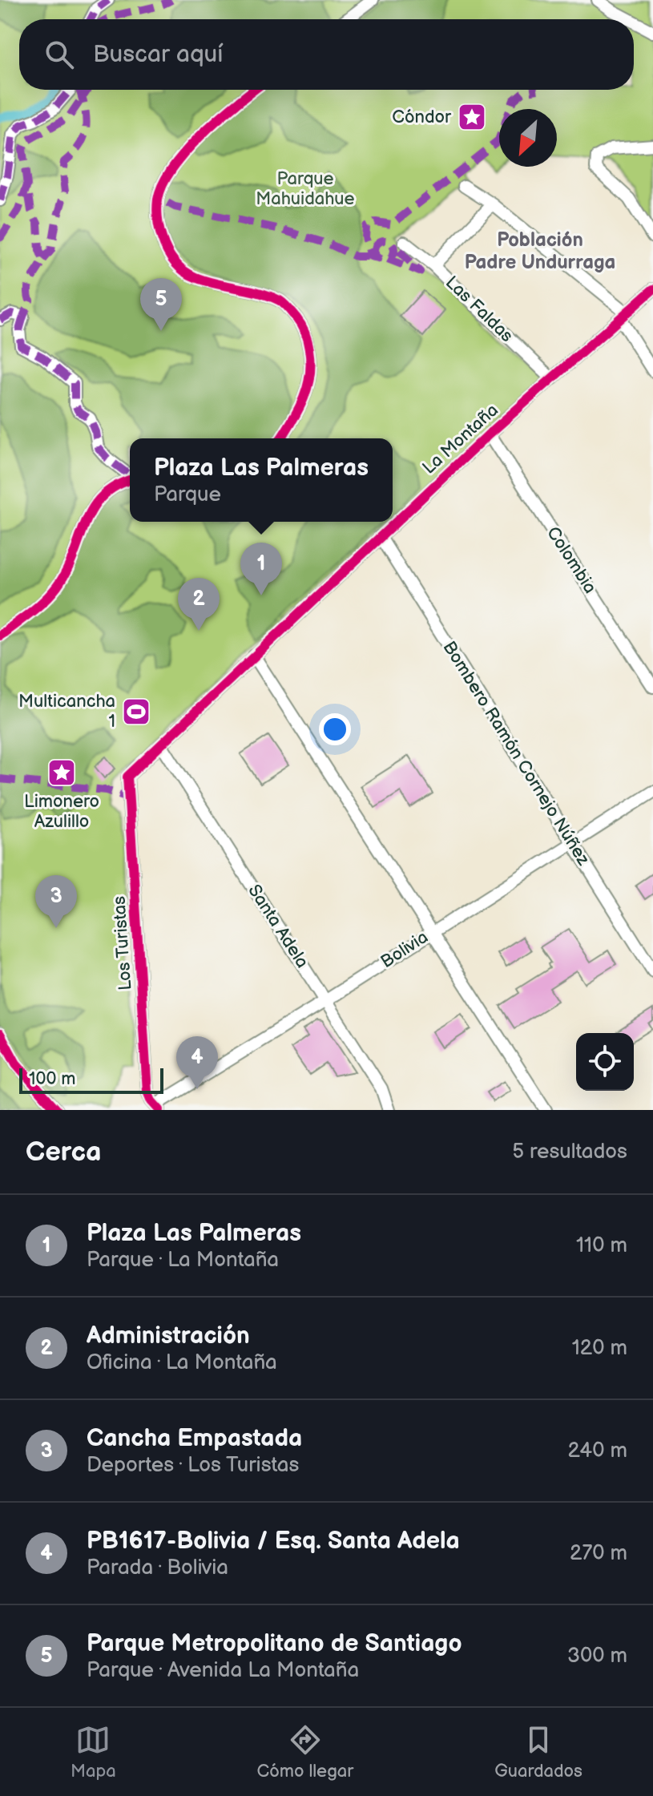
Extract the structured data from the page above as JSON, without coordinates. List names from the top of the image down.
{
  "streets": {
    "street": [
      "Las Faldas",
      "La Montaña",
      "Colombia",
      "Bombero Ramón Cornejo Núñez",
      "Santa Adela",
      "Los Turistas",
      "Bolivia"
    ]
  },
  "crossings": [
    ["Las Faldas", "La Montaña"],
    ["La Montaña", "Colombia"],
    ["La Montaña", "Bombero Ramón Cornejo Núñez"],
    ["La Montaña", "Santa Adela"],
    ["La Montaña", "Los Turistas"],
    ["Bombero Ramón Cornejo Núñez", "Bolivia"],
    ["Santa Adela", "Bolivia"],
    ["Los Turistas", "Bolivia"]
  ],
  "districts": ["Población Padre Undurraga"],
  "parks": ["Parque Mahuidahue"],
  "places": {
    "place": ["Cóndor", "Limonero Azulillo"],
    "sports": ["Multicancha 1"]
  },
  "scale_bar": "100 m",
  "north": "bottom left",
  "page": {
    "search": "Buscar aquí",
    "pins": [
      "5",
      "1",
      "2",
      "3",
      "4"
    ],
    "popup": ["Plaza Las Palmeras", "Parque"],
    "scale": "100 m",
    "heading": ["Cerca", "5 resultados"],
    "list": [
      {
        "mark": "1",
        "name": "Plaza Las Palmeras",
        "note": "Parque · La Montaña",
        "value": "110 m"
      },
      {
        "mark": "2",
        "name": "Administración",
        "note": "Oficina · La Montaña",
        "value": "120 m"
      },
      {
        "mark": "3",
        "name": "Cancha Empastada",
        "note": "Deportes · Los Turistas",
        "value": "240 m"
      },
      {
        "mark": "4",
        "name": "PB1617-Bolivia / Esq. Santa Adela",
        "note": "Parada · Bolivia",
        "value": "270 m"
      },
      {
        "mark": "5",
        "name": "Parque Metropolitano de Santiago",
        "note": "Parque · Avenida La Montaña",
        "value": "300 m"
      }
    ],
    "nav": ["Mapa", "Cómo llegar", "Guardados"]
  }
}
